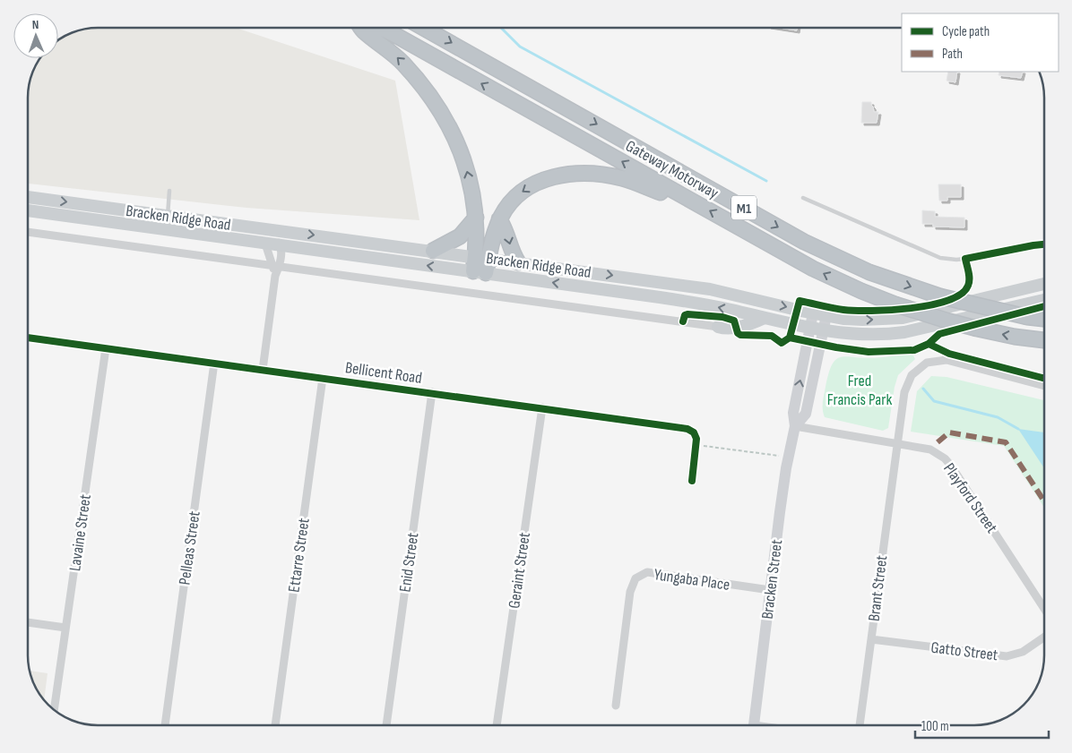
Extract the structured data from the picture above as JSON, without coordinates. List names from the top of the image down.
{
  "streets": {
    "highway": ["Gateway Motorway", "M1"],
    "main road": ["Bracken Ridge Road"],
    "street": [
      "Bellicent Road",
      "Playford Street",
      "Lavaine Street",
      "Pelleas Street",
      "Ettarre Street",
      "Enid Street",
      "Geraint Street",
      "Yungaba Place",
      "Bracken Street",
      "Brant Street",
      "Gatto Street"
    ]
  },
  "crossings": [
    ["Bracken Ridge Road", "Bracken Street"],
    ["Bellicent Road", "Lavaine Street"],
    ["Bellicent Road", "Pelleas Street"],
    ["Bellicent Road", "Ettarre Street"],
    ["Bellicent Road", "Enid Street"],
    ["Bellicent Road", "Geraint Street"],
    ["Playford Street", "Bracken Street"],
    ["Playford Street", "Brant Street"],
    ["Yungaba Place", "Bracken Street"],
    ["Brant Street", "Gatto Street"]
  ],
  "parks": ["Fred Francis Park"],
  "legend": ["Cycle path", "Path"],
  "scale_bar": "100 m",
  "north": "top"
}
